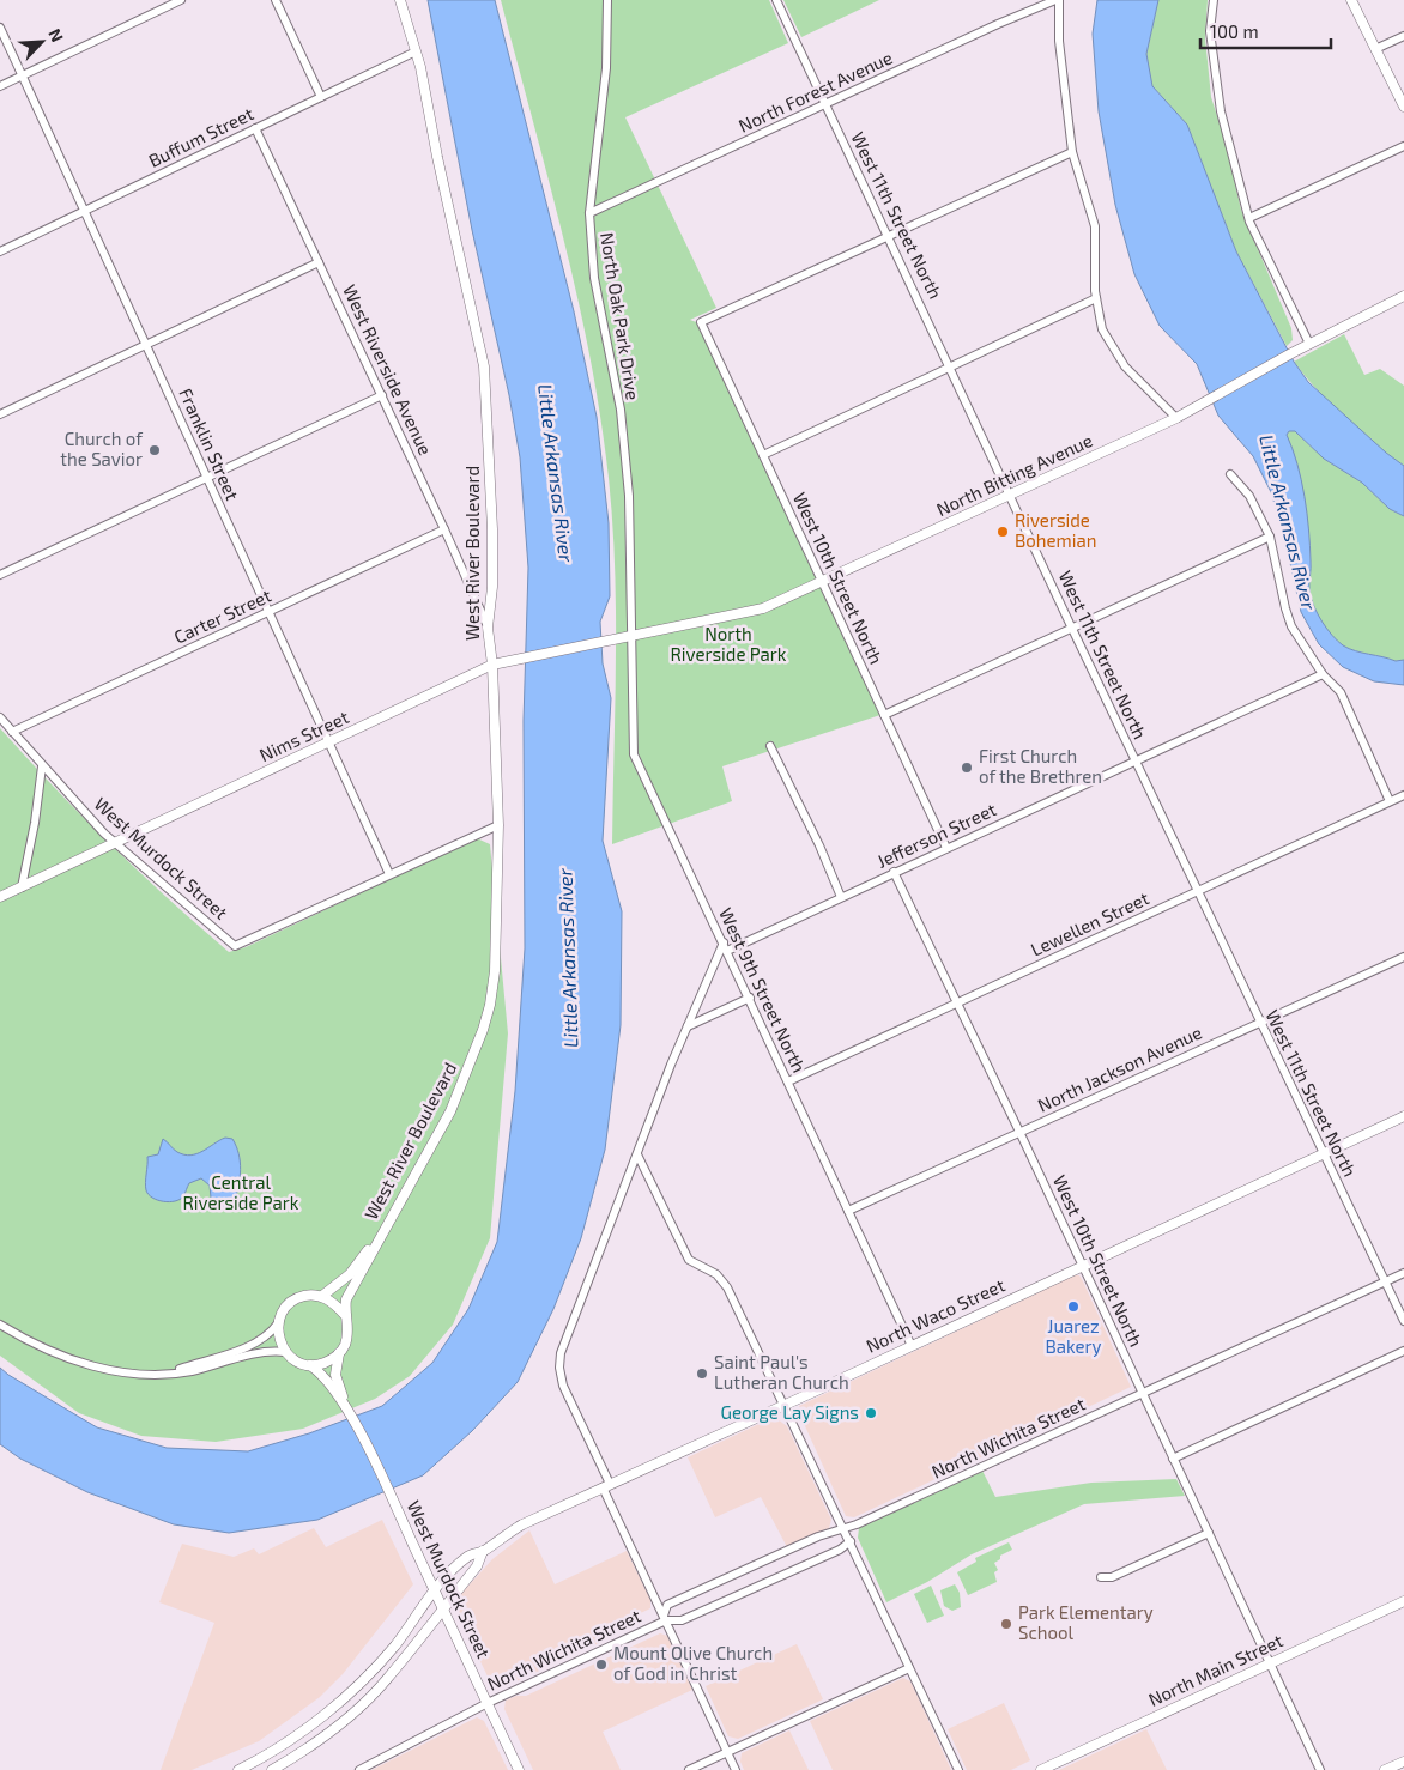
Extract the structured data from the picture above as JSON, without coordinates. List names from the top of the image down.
{
  "streets": {
    "street": [
      "North Forest Avenue",
      "Buffum Street",
      "West 11th Street North",
      "North Oak Park Drive",
      "West Riverside Avenue",
      "Franklin Street",
      "North Bitting Avenue",
      "West River Boulevard",
      "West 10th Street North",
      "Carter Street",
      "Nims Street",
      "Jefferson Street",
      "West Murdock Street",
      "Lewellen Street",
      "West 9th Street North",
      "North Jackson Avenue",
      "North Waco Street",
      "North Wichita Street",
      "North Main Street"
    ]
  },
  "crossings": [
    ["North Forest Avenue", "West 11th Street North"],
    ["North Forest Avenue", "North Oak Park Drive"],
    ["Buffum Street", "West Riverside Avenue"],
    ["Buffum Street", "Franklin Street"],
    ["Buffum Street", "West River Boulevard"],
    ["West 11th Street North", "North Bitting Avenue"],
    ["West 11th Street North", "West 10th Street North"],
    ["West 11th Street North", "Jefferson Street"],
    ["West 11th Street North", "Lewellen Street"],
    ["West 11th Street North", "North Jackson Avenue"],
    ["West 11th Street North", "North Waco Street"],
    ["West 11th Street North", "North Wichita Street"],
    ["North Oak Park Drive", "North Bitting Avenue"],
    ["North Oak Park Drive", "Nims Street"],
    ["North Oak Park Drive", "West 9th Street North"],
    ["West Riverside Avenue", "West River Boulevard"],
    ["West Riverside Avenue", "Carter Street"],
    ["Franklin Street", "Carter Street"],
    ["Franklin Street", "Nims Street"],
    ["Franklin Street", "West Murdock Street"],
    ["North Bitting Avenue", "West 10th Street North"],
    ["North Bitting Avenue", "Nims Street"],
    ["North Bitting Avenue", "West 9th Street North"],
    ["West River Boulevard", "Nims Street"],
    ["West River Boulevard", "West Murdock Street"],
    ["West 10th Street North", "Jefferson Street"],
    ["West 10th Street North", "Lewellen Street"],
    ["West 10th Street North", "North Jackson Avenue"],
    ["West 10th Street North", "North Waco Street"],
    ["West 10th Street North", "North Wichita Street"],
    ["West 10th Street North", "North Main Street"],
    ["Carter Street", "West Murdock Street"],
    ["Nims Street", "West Murdock Street"],
    ["Nims Street", "West 9th Street North"],
    ["Jefferson Street", "West 9th Street North"],
    ["West Murdock Street", "North Waco Street"],
    ["West Murdock Street", "North Wichita Street"],
    ["Lewellen Street", "West 9th Street North"],
    ["West 9th Street North", "North Jackson Avenue"],
    ["West 9th Street North", "North Waco Street"]
  ],
  "water": ["Little Arkansas River"],
  "parks": ["North Riverside Park", "Central Riverside Park"],
  "places": [
    "Church of the Savior",
    "Riverside Bohemian",
    "First Church of the Brethren",
    "Juarez Bakery",
    "Saint Paul's Lutheran Church",
    "George Lay Signs",
    "Park Elementary School",
    "Mount Olive Church of God in Christ"
  ],
  "scale_bar": "100 m",
  "north": "top right"
}
